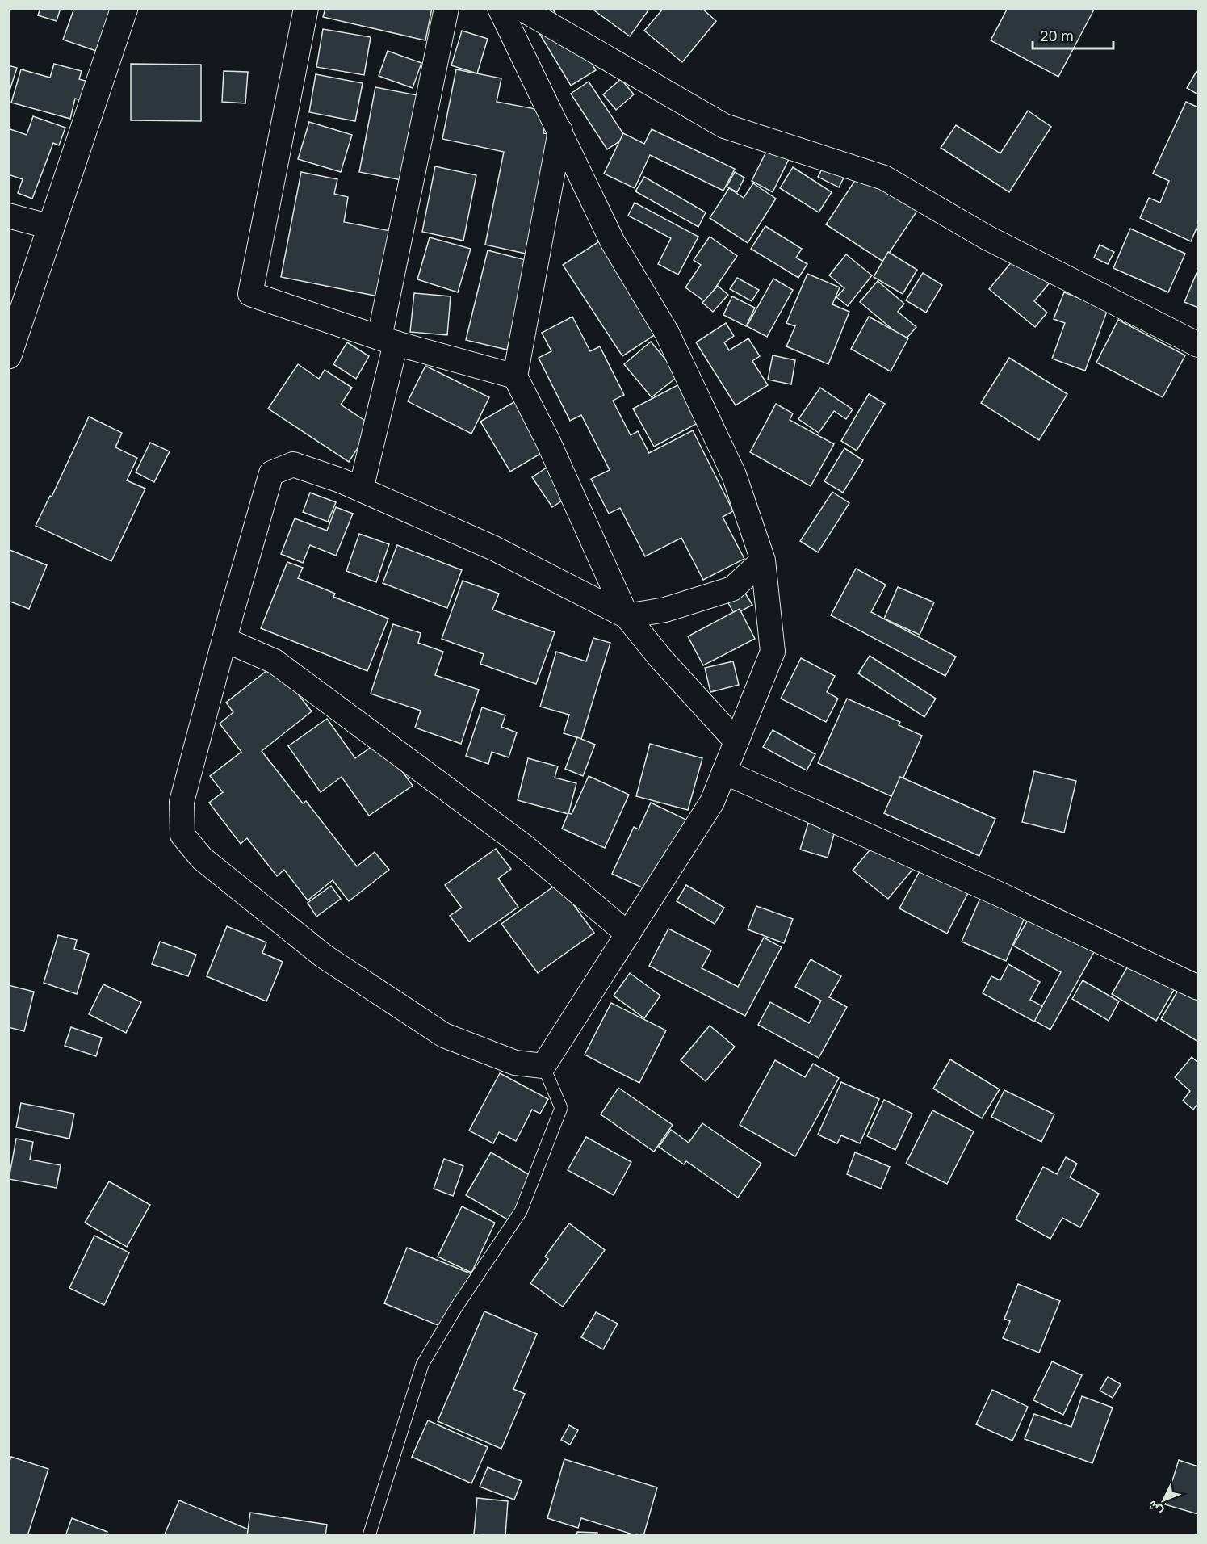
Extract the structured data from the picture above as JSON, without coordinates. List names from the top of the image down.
{
  "scale_bar": "20 m",
  "north": "bottom left"
}
